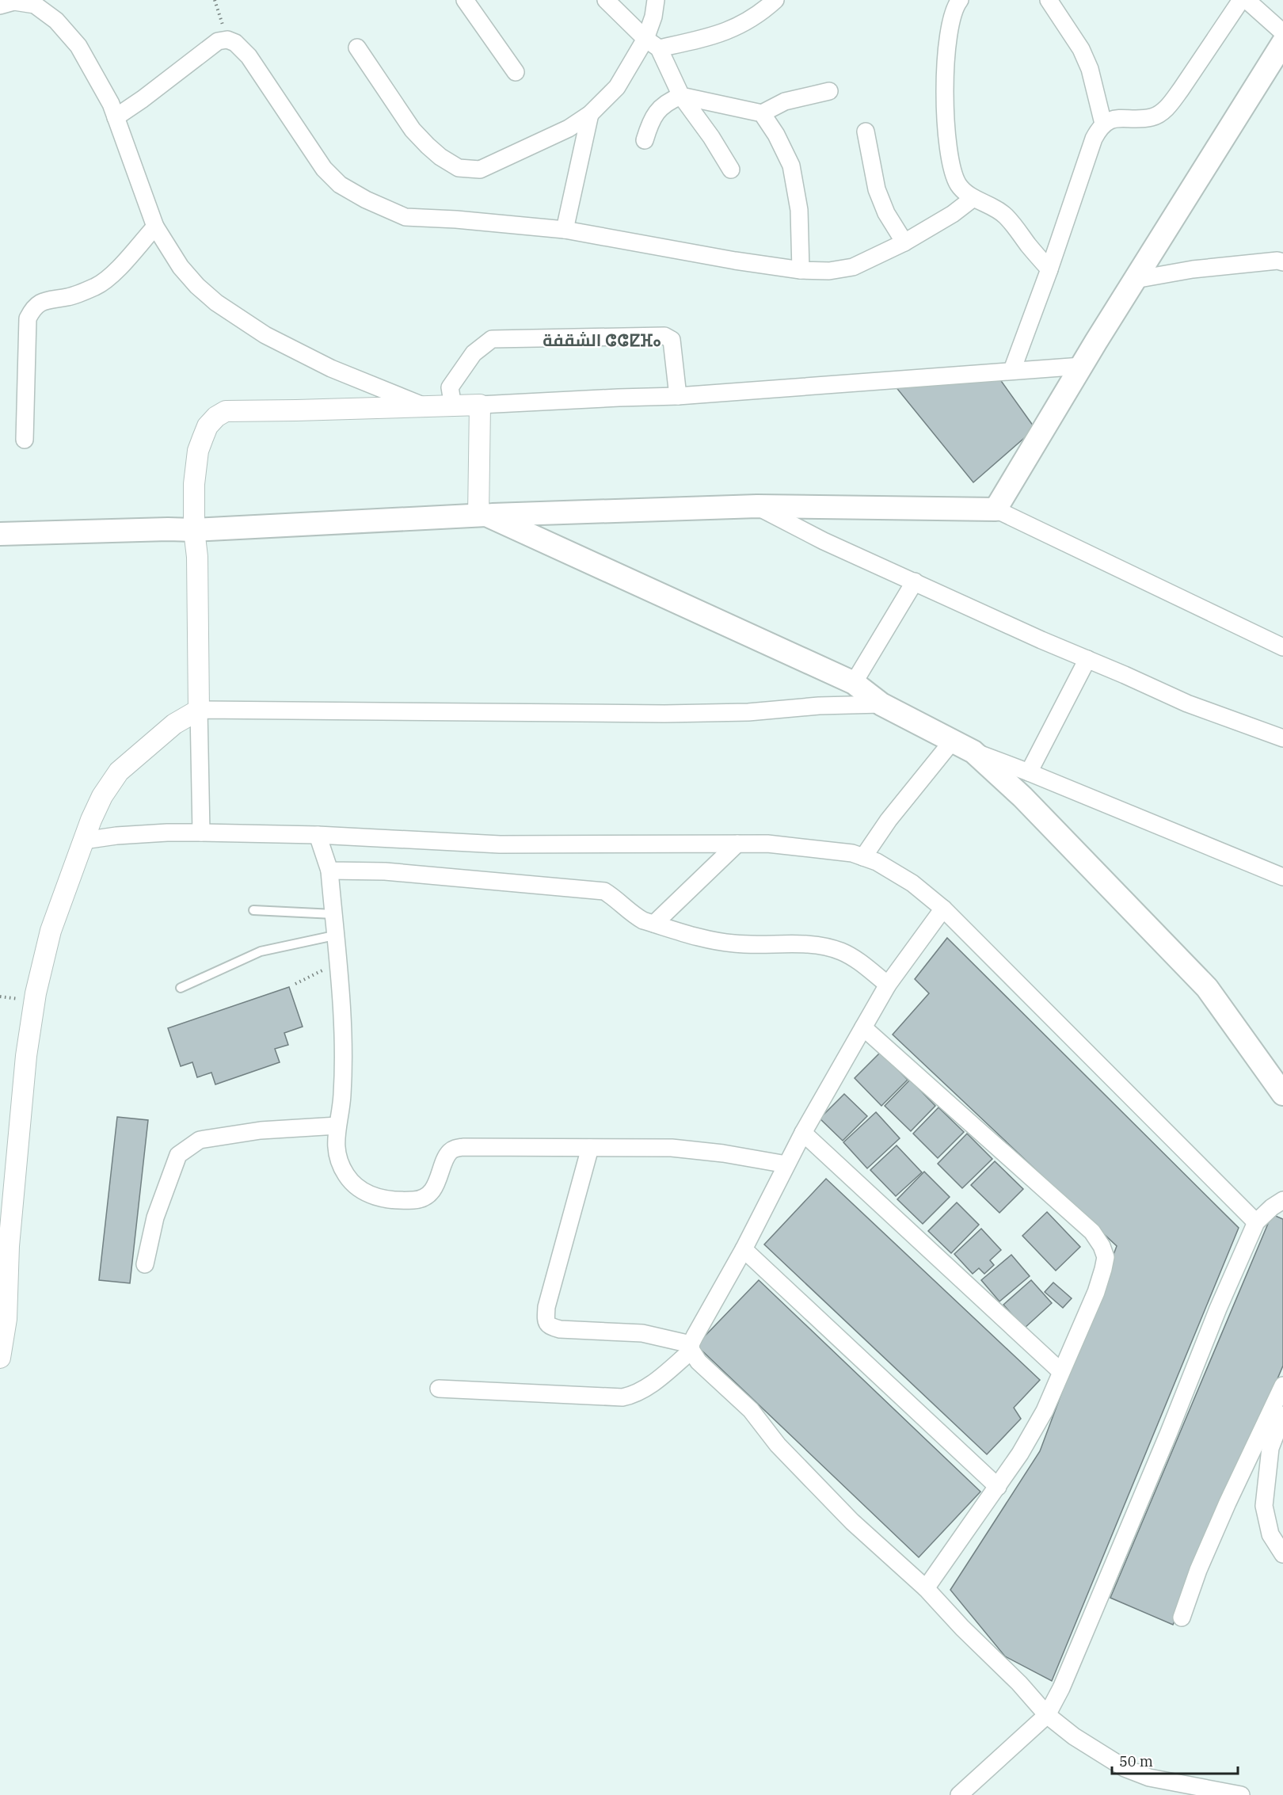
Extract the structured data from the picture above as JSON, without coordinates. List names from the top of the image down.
{
  "districts": ["الشقفة ⵛⵛⵇⴼⴰ"],
  "scale_bar": "50 m"
}
